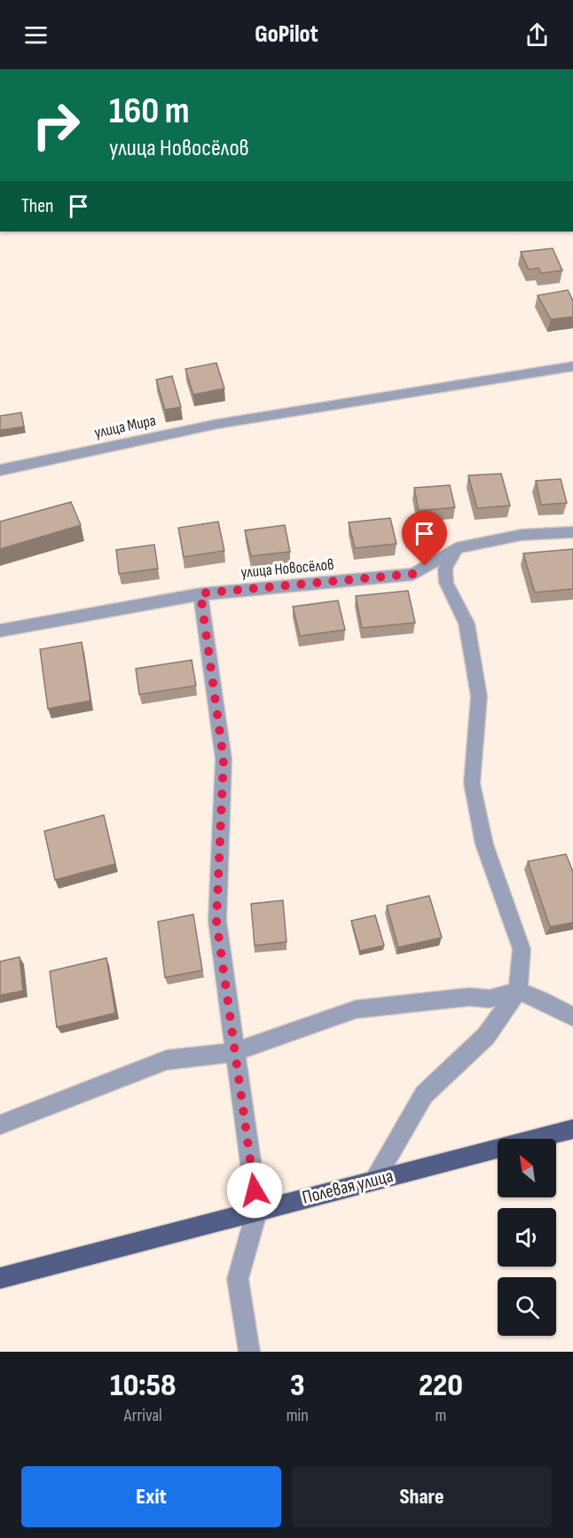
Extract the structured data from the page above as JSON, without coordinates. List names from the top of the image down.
{
  "streets": {
    "main road": ["Полевая улица"],
    "street": ["улица Мира", "улица Новосёлов"]
  },
  "north": "top left",
  "page": {
    "header": "GoPilot",
    "turn": ["160 m", "улица Новосёлов"],
    "then": "Then",
    "eta": [
      "10:58",
      "Arrival",
      "3",
      "min",
      "220",
      "m"
    ],
    "buttons": ["Exit", "Share"]
  }
}
